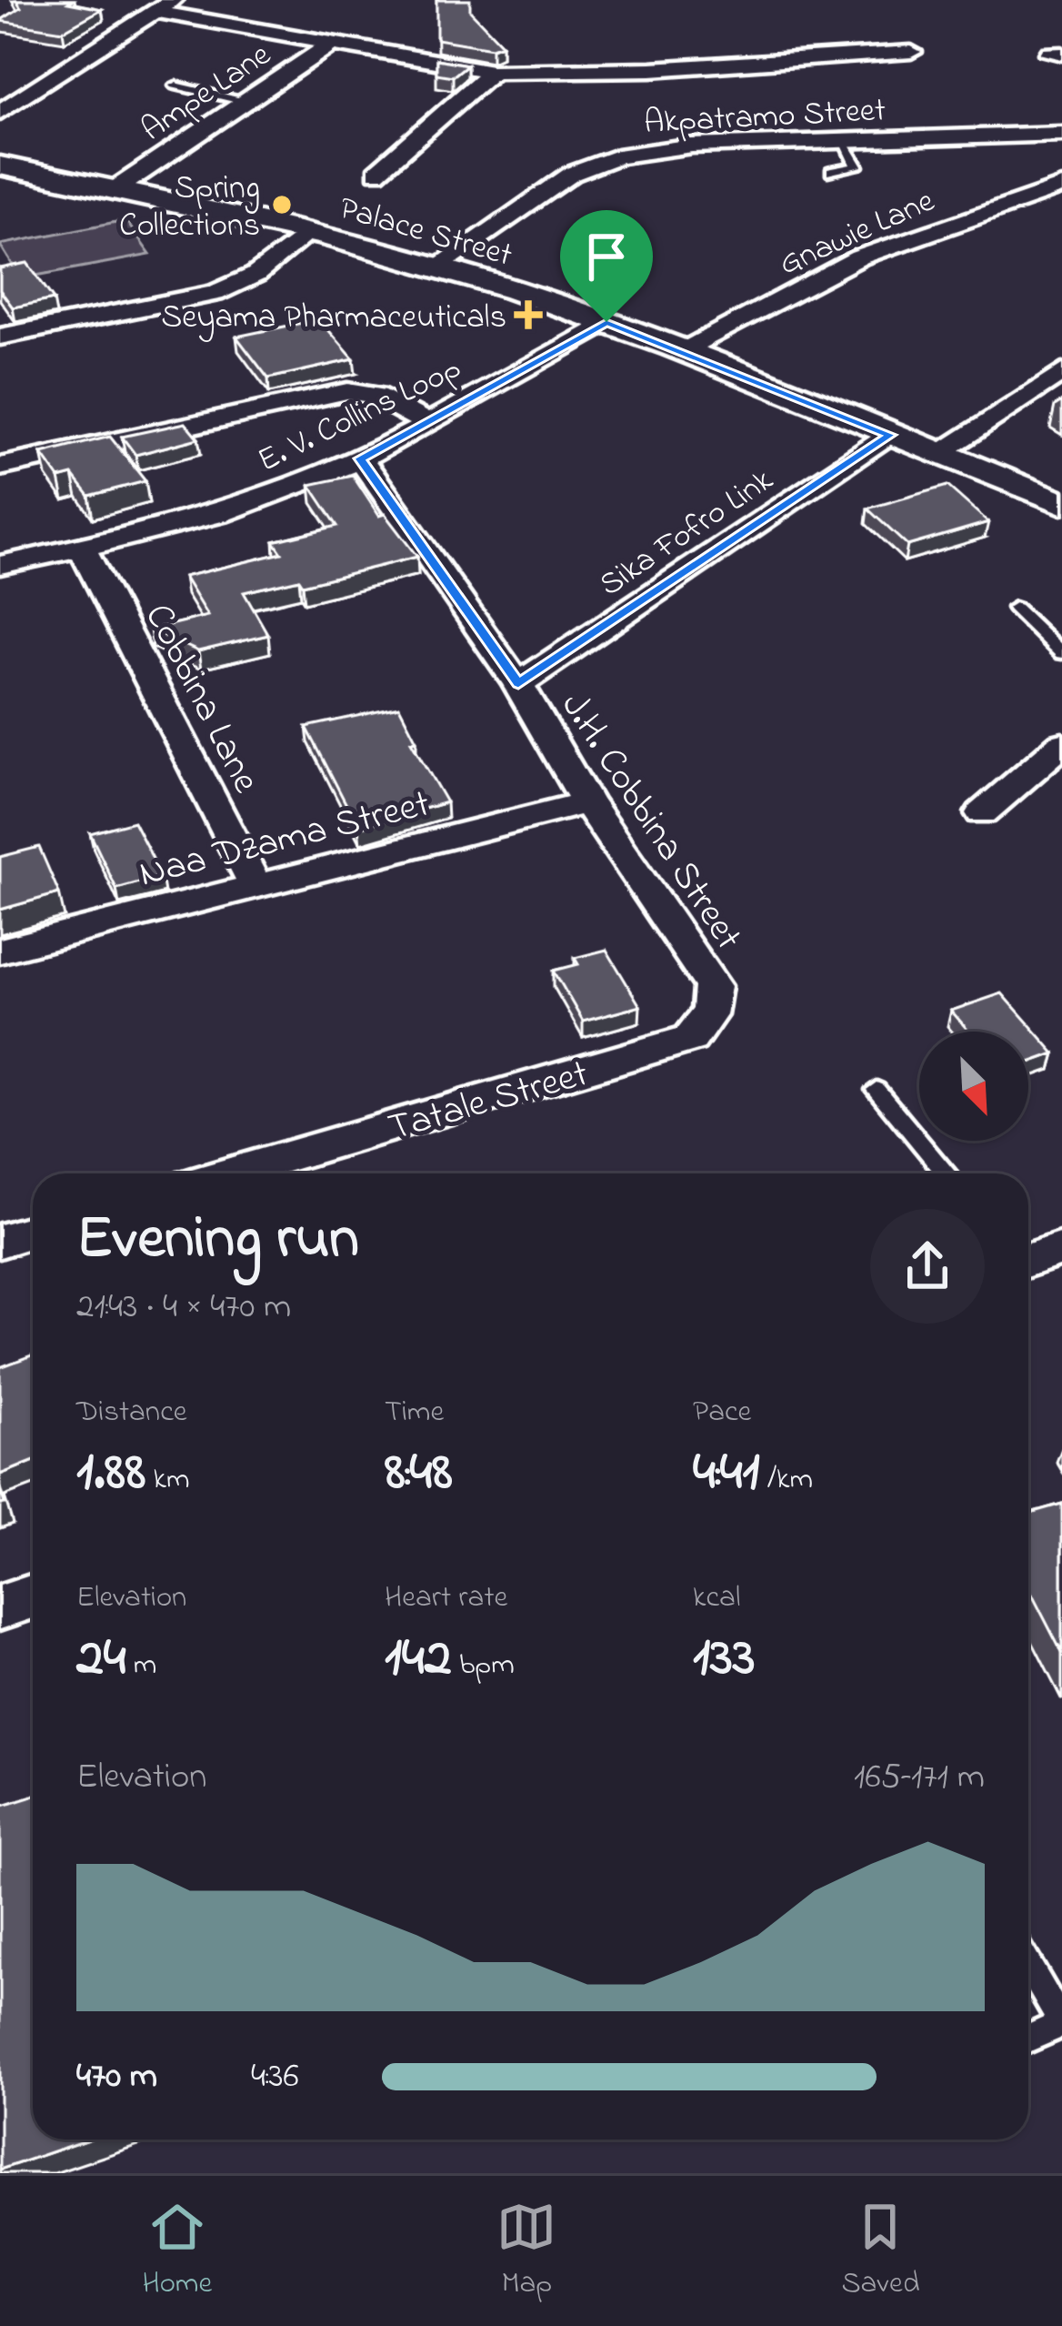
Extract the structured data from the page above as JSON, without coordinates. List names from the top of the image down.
{
  "streets": {
    "street": [
      "Ampe Lane",
      "Akpatramo Street",
      "Palace Street",
      "Gnawie Lane",
      "E. V. Collins Loop",
      "Sika Fofro Link",
      "Cobbina Lane",
      "J.H. Cobbina Street",
      "Naa Dzama Street",
      "Tatale Street"
    ]
  },
  "crossings": [
    ["Ampe Lane", "Palace Street"],
    ["Akpatramo Street", "Palace Street"],
    ["Palace Street", "Gnawie Lane"],
    ["Palace Street", "E. V. Collins Loop"],
    ["Palace Street", "Sika Fofro Link"],
    ["E. V. Collins Loop", "Cobbina Lane"],
    ["E. V. Collins Loop", "J.H. Cobbina Street"],
    ["Sika Fofro Link", "J.H. Cobbina Street"],
    ["Cobbina Lane", "Naa Dzama Street"],
    ["J.H. Cobbina Street", "Naa Dzama Street"],
    ["J.H. Cobbina Street", "Tatale Street"]
  ],
  "places": {
    "other": ["Spring Collections"],
    "health": ["Seyama Pharmaceuticals"]
  },
  "north": "bottom right",
  "page": {
    "heading": ["Evening run", "21:43 · 4 × 470 m"],
    "stats": [
      ["Distance", "1.88 km"],
      ["Time", "8:48"],
      ["Pace", "4:41 /km"],
      ["Elevation", "24 m"],
      ["Heart rate", "142 bpm"],
      ["kcal", "133"]
    ],
    "chart": ["Elevation", "165–171 m"],
    "list": [
      {
        "name": "470 m",
        "note": "4:36"
      }
    ],
    "tabs": ["Home", "Map", "Saved"]
  }
}
